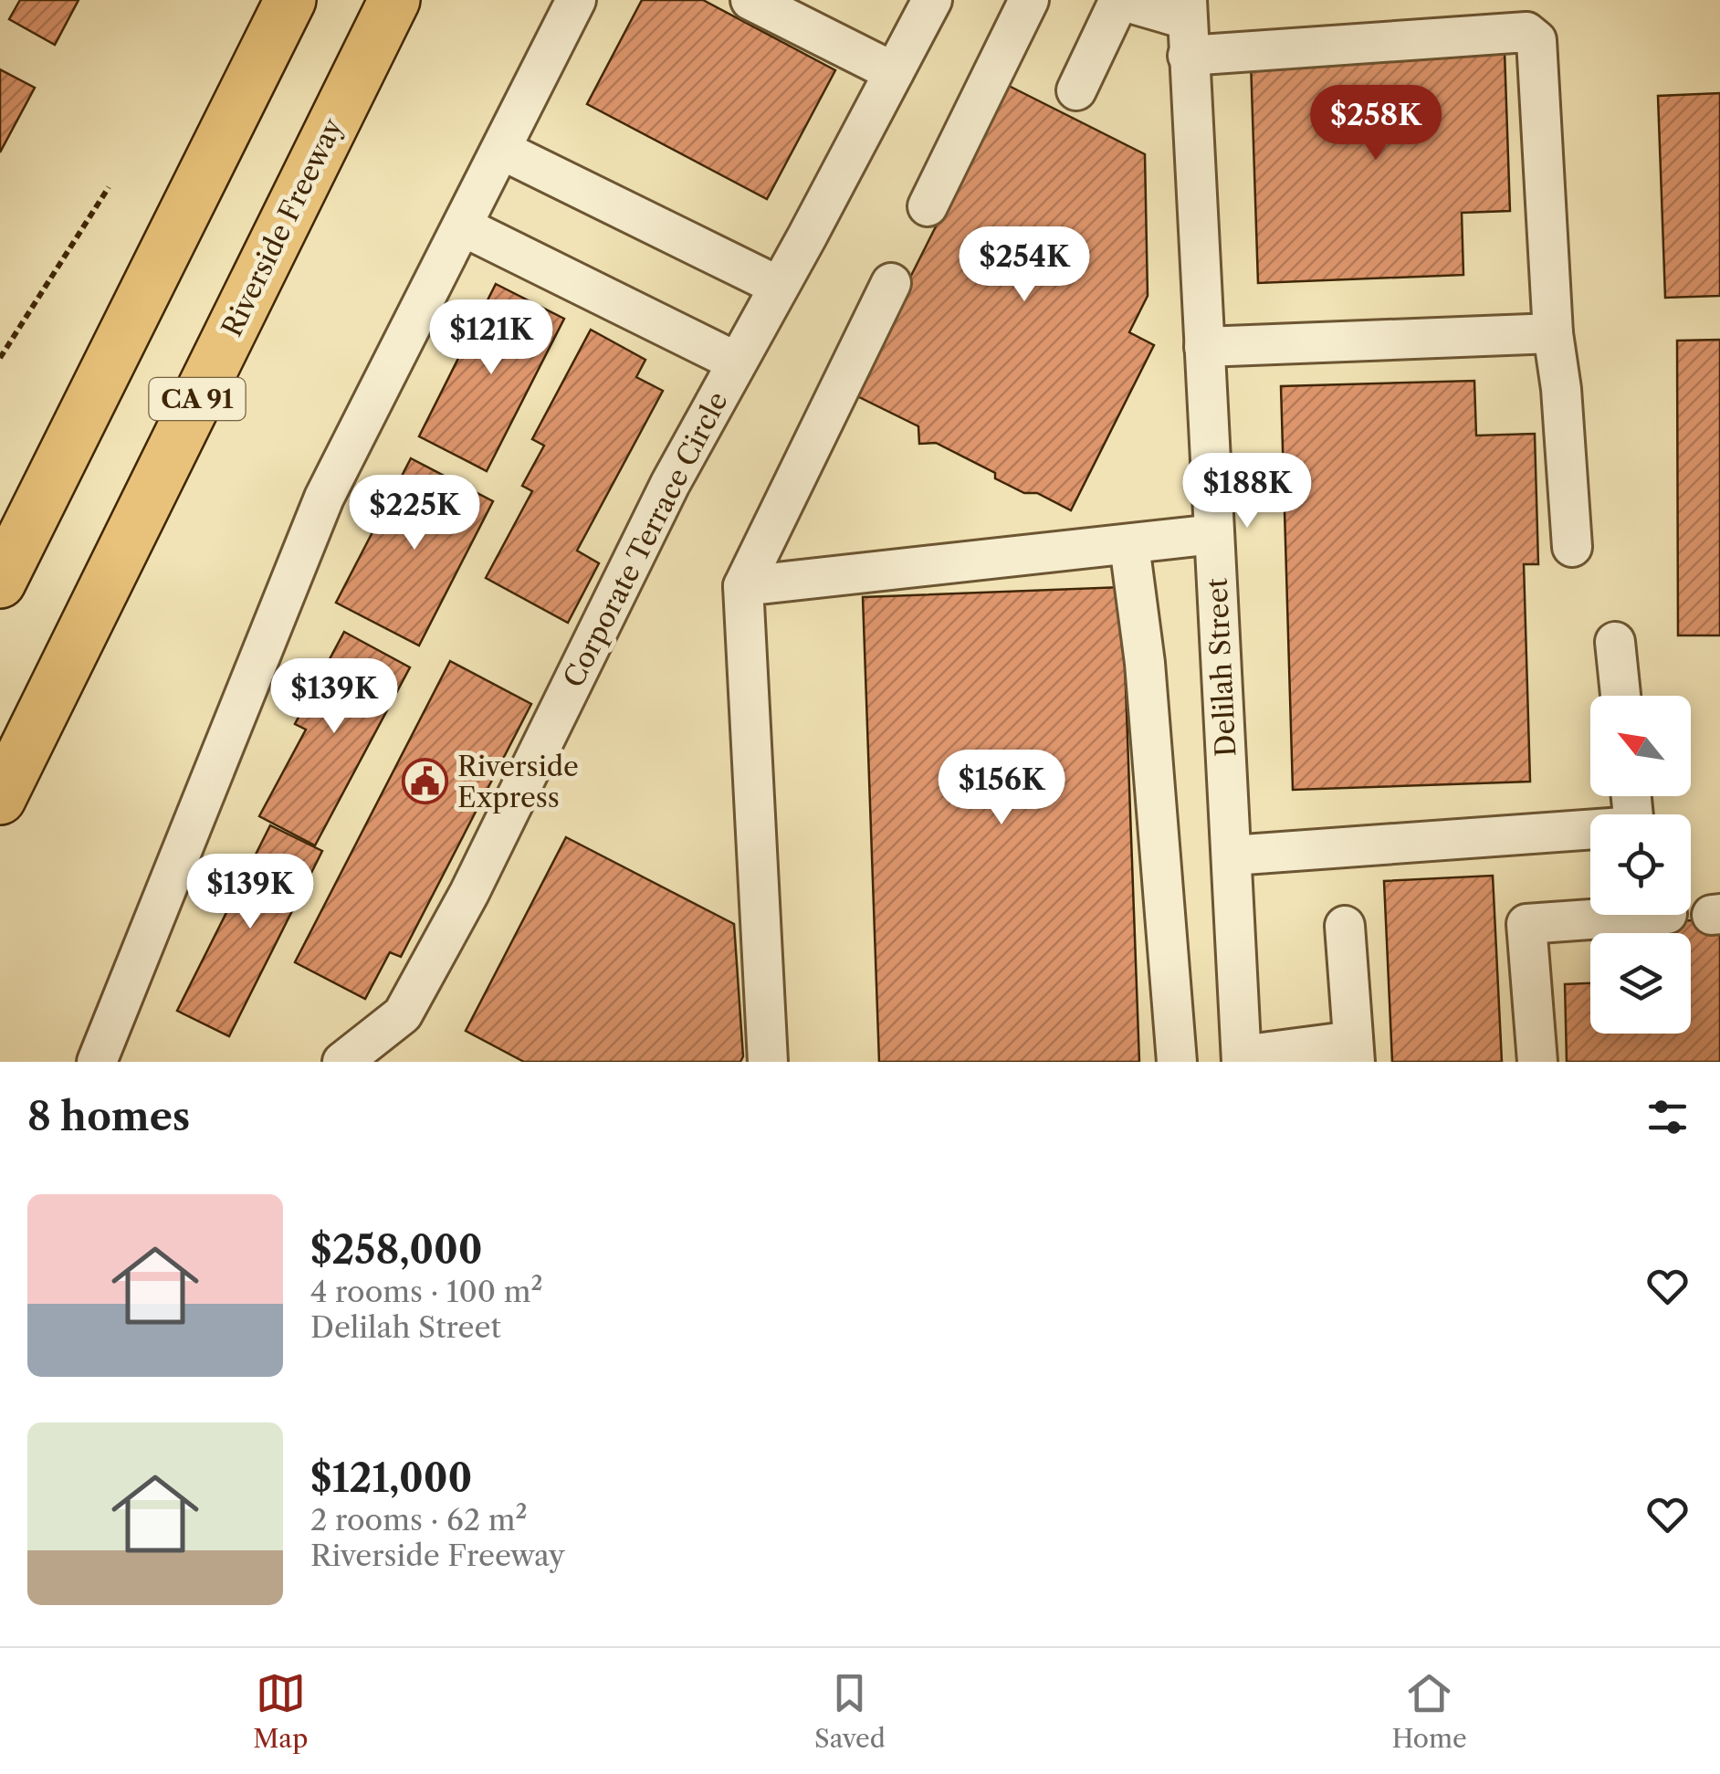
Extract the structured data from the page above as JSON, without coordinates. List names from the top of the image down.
{
  "streets": {
    "highway": ["Riverside Freeway", "CA 91"],
    "street": ["Corporate Terrace Circle", "Delilah Street"]
  },
  "places": {
    "public building": ["Riverside Express"]
  },
  "north": "top left",
  "page": {
    "price": [
      "$258K",
      "$254K",
      "$121K",
      "$188K",
      "$225K",
      "$139K",
      "$156K",
      "$139K"
    ],
    "heading": "8 homes",
    "list": [
      {
        "name": "$258,000",
        "note": "4 rooms · 100 m² · Delilah Street"
      },
      {
        "name": "$121,000",
        "note": "2 rooms · 62 m² · Riverside Freeway"
      }
    ],
    "tabs": ["Map", "Saved", "Home"]
  }
}
